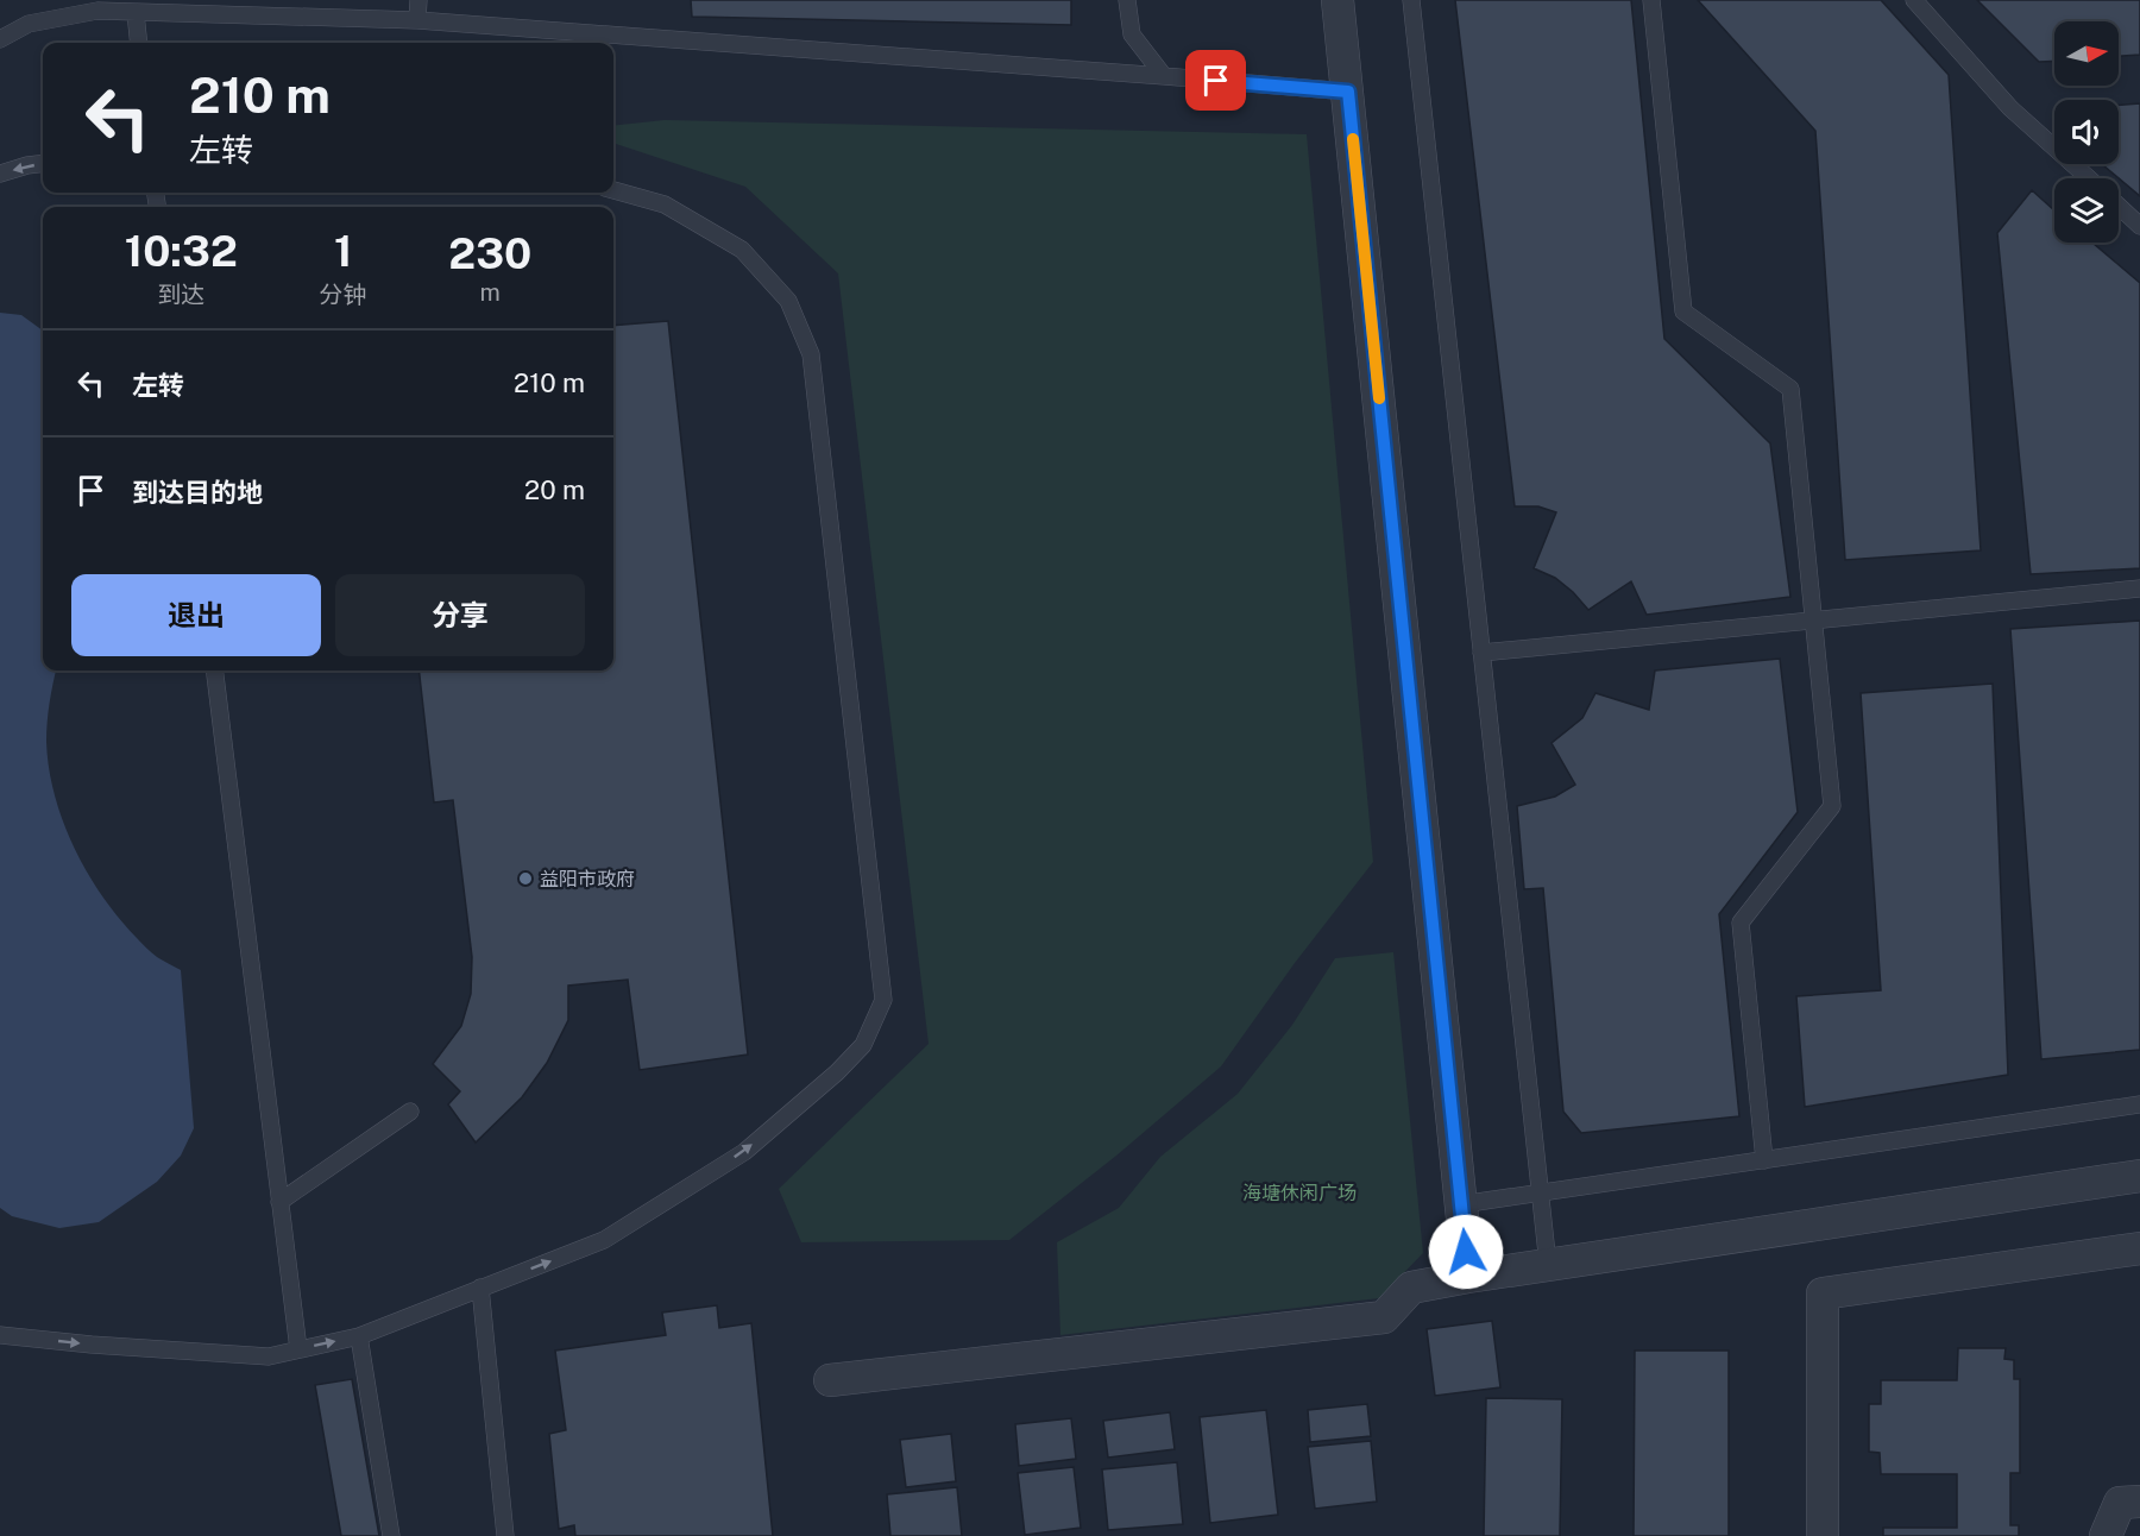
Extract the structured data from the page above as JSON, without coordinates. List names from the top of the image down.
{
  "parks": ["海塘休闲广场"],
  "places": ["益阳市政府"],
  "north": "right",
  "page": {
    "turn": ["210 m", "左转"],
    "eta": [
      "10:32",
      "到达",
      "1",
      "分钟",
      "230",
      "m"
    ],
    "list": [
      {
        "name": "左转",
        "value": "210 m"
      },
      {
        "name": "到达目的地",
        "value": "20 m"
      }
    ],
    "buttons": ["退出", "分享"]
  }
}
